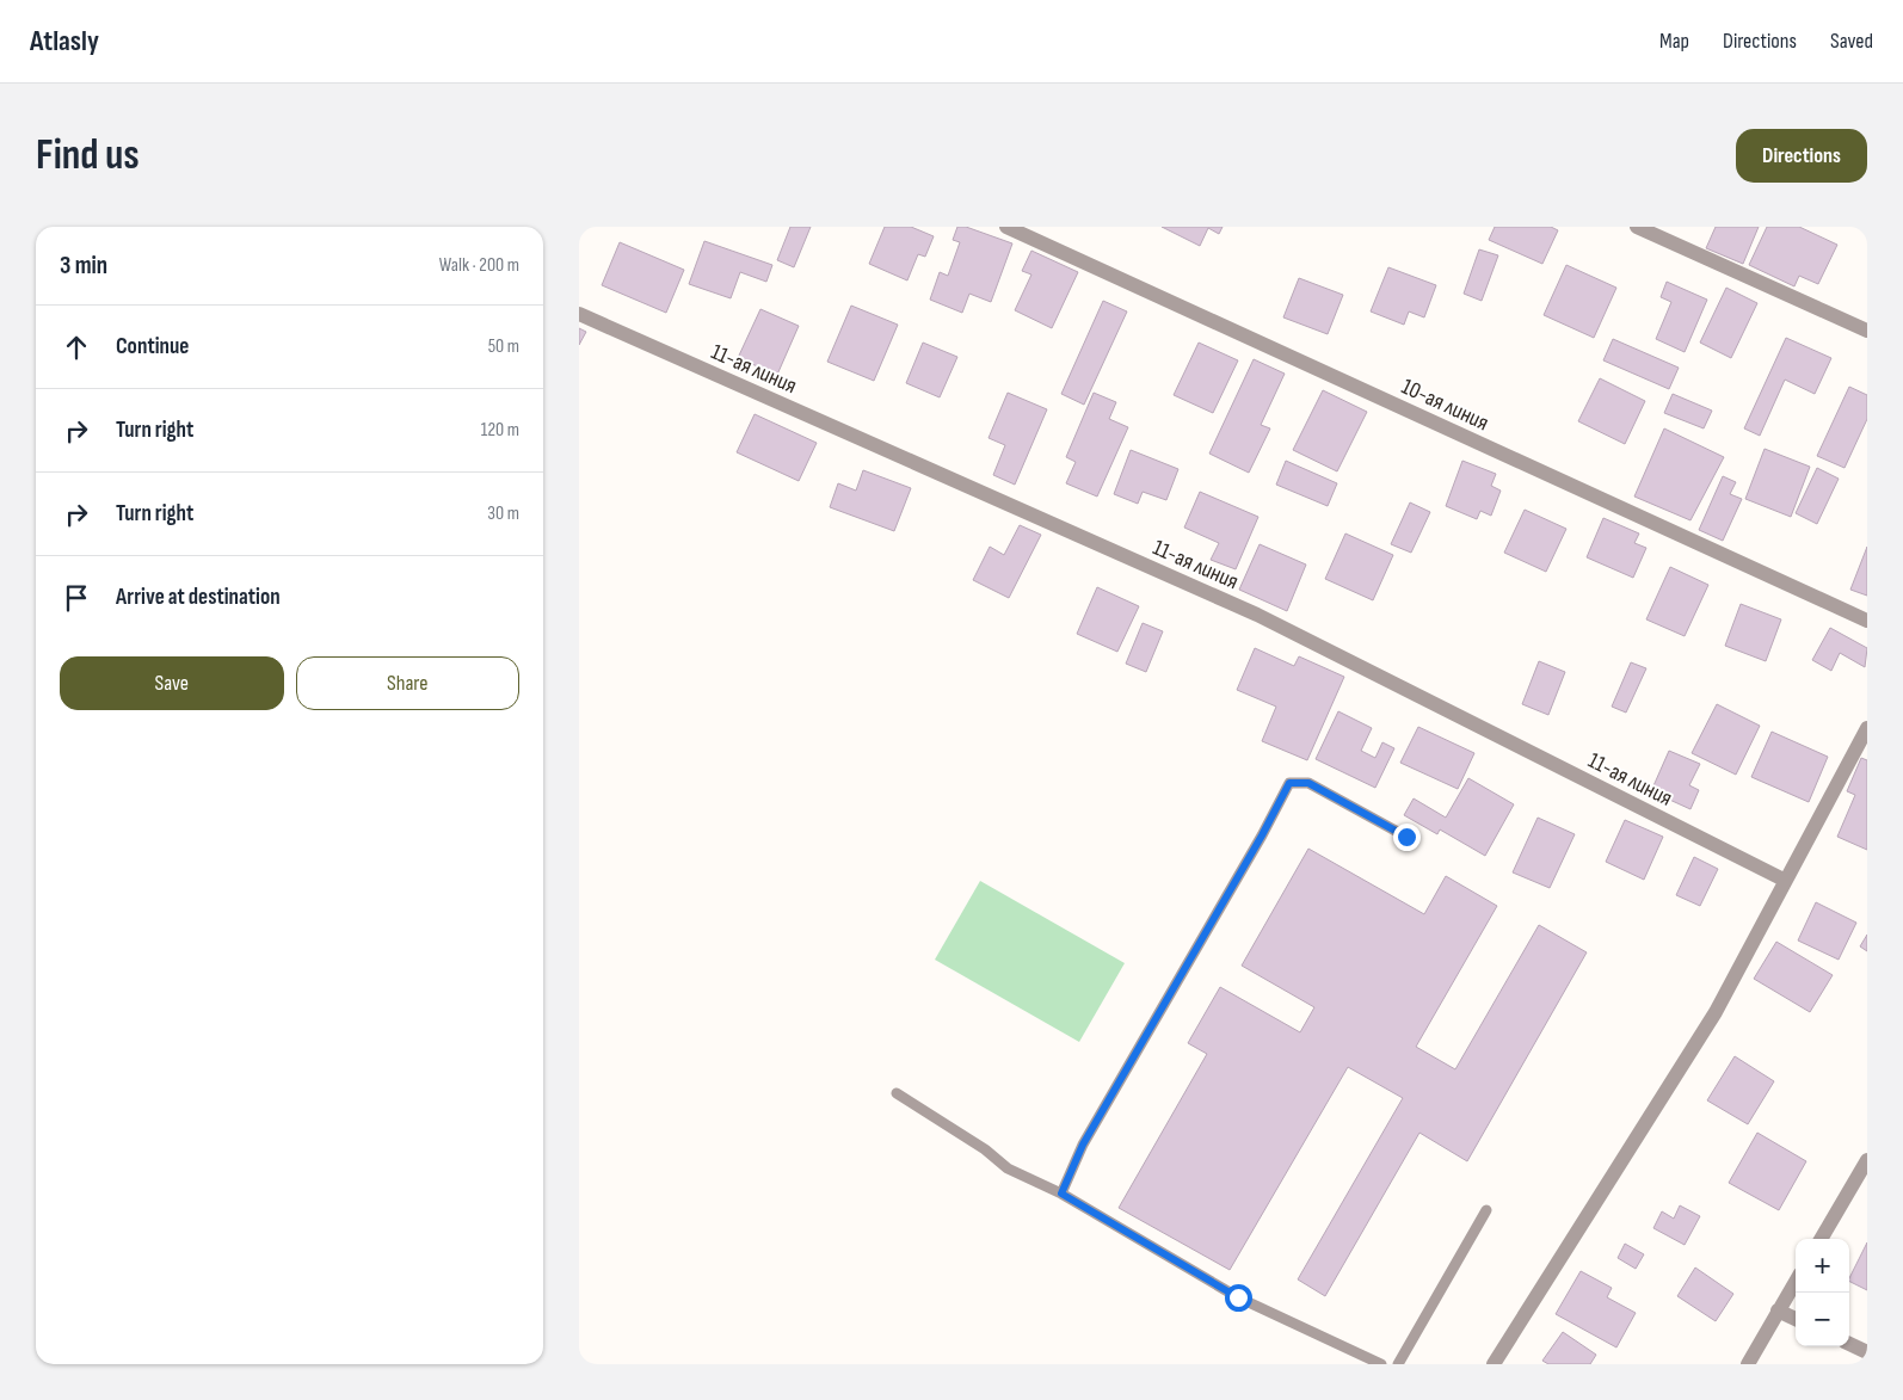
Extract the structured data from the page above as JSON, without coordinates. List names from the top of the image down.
{
  "streets": {
    "street": ["11-ая линия", "10-ая линия"]
  },
  "page": {
    "header": "Atlasly",
    "nav": ["Map", "Directions", "Saved"],
    "buttons": [
      "Directions",
      ["Save", "Share"]
    ],
    "title": "Find us",
    "heading": ["3 min", "Walk · 200 m"],
    "list": [
      ["Continue", "50 m"],
      ["Turn right", "120 m"],
      ["Turn right", "30 m"],
      "Arrive at destination"
    ],
    "map_buttons": ["+", "−"]
  }
}
